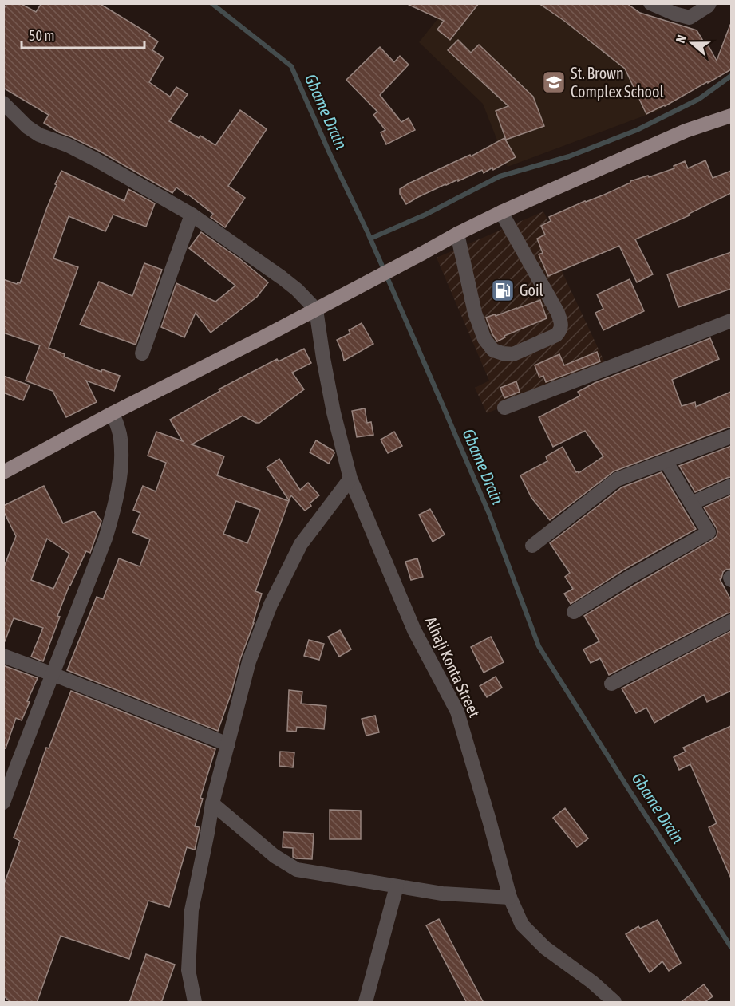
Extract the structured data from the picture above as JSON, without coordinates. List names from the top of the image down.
{
  "streets": {
    "street": ["Alhaji Konta Street"]
  },
  "water": ["Gbame Drain"],
  "places": {
    "school or university": ["St. Brown Complex School"],
    "fuel station": ["Goil"]
  },
  "scale_bar": "50 m",
  "north": "left"
}
